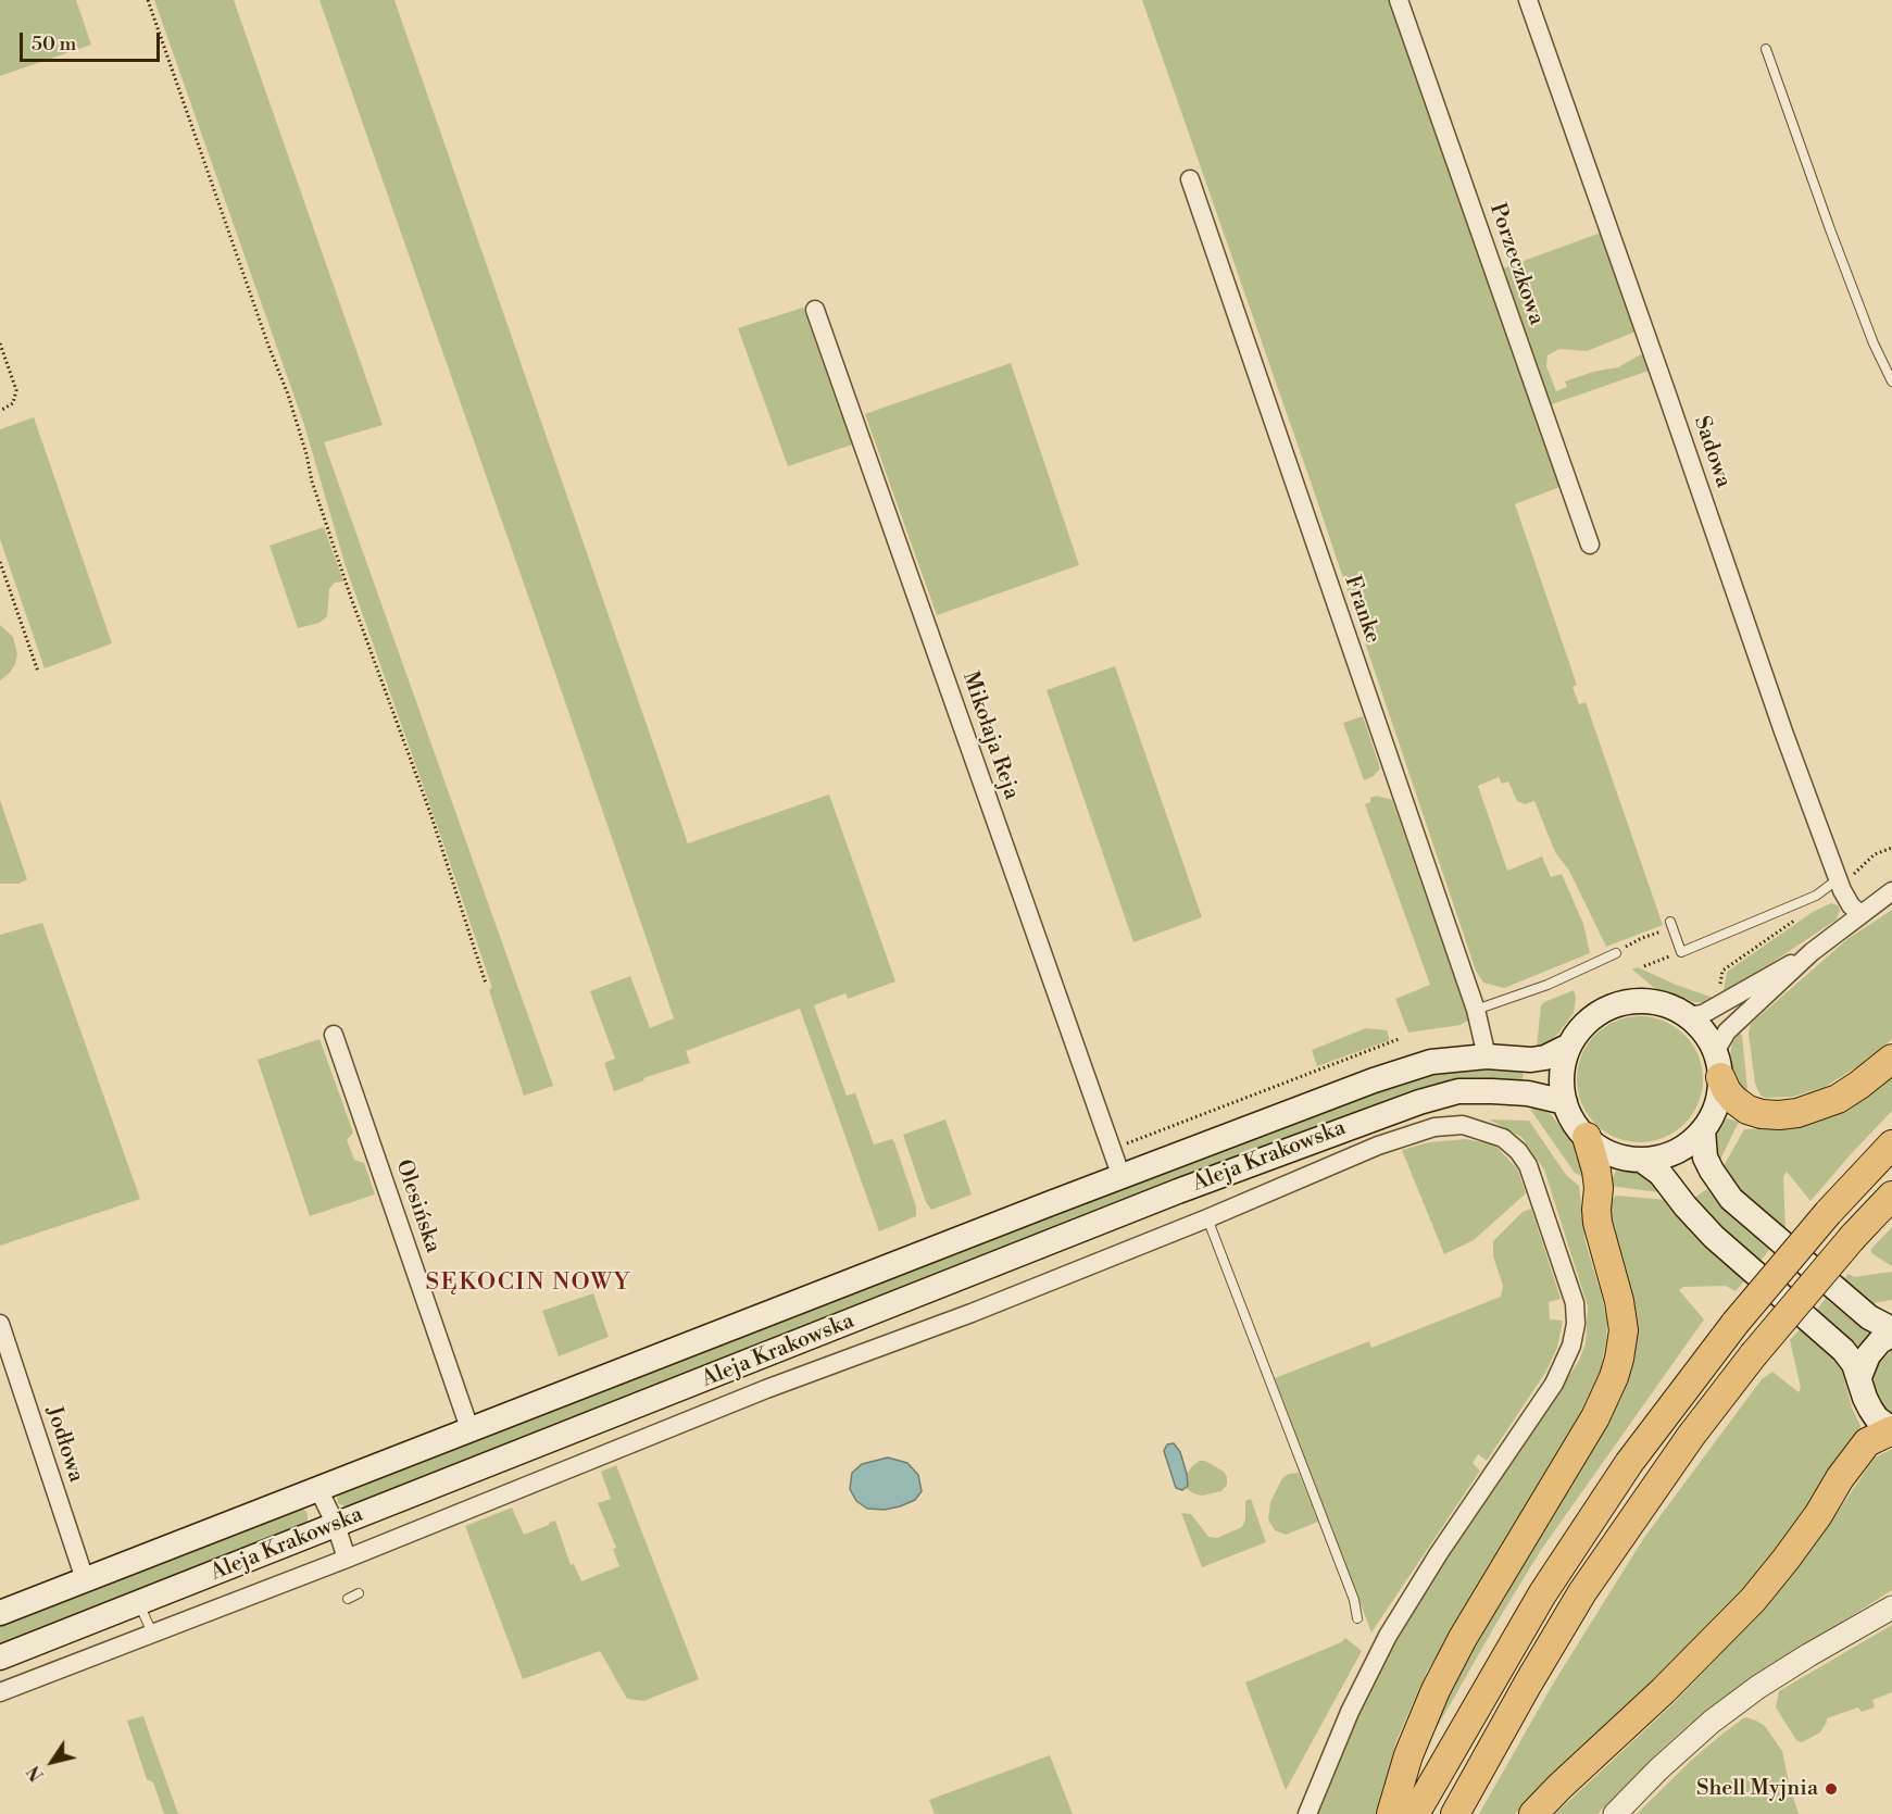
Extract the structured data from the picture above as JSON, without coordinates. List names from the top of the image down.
{
  "streets": {
    "main road": ["Aleja Krakowska"],
    "street": [
      "Porzeczkowa",
      "Sadowa",
      "Franke",
      "Mikołaja Reja",
      "Olesińska",
      "Jodłowa"
    ]
  },
  "crossings": [
    ["Franke", "Aleja Krakowska"],
    ["Mikołaja Reja", "Aleja Krakowska"],
    ["Aleja Krakowska", "Olesińska"],
    ["Aleja Krakowska", "Jodłowa"]
  ],
  "districts": ["SĘKOCIN NOWY"],
  "places": ["Shell Myjnia"],
  "scale_bar": "50 m",
  "north": "bottom left"
}
